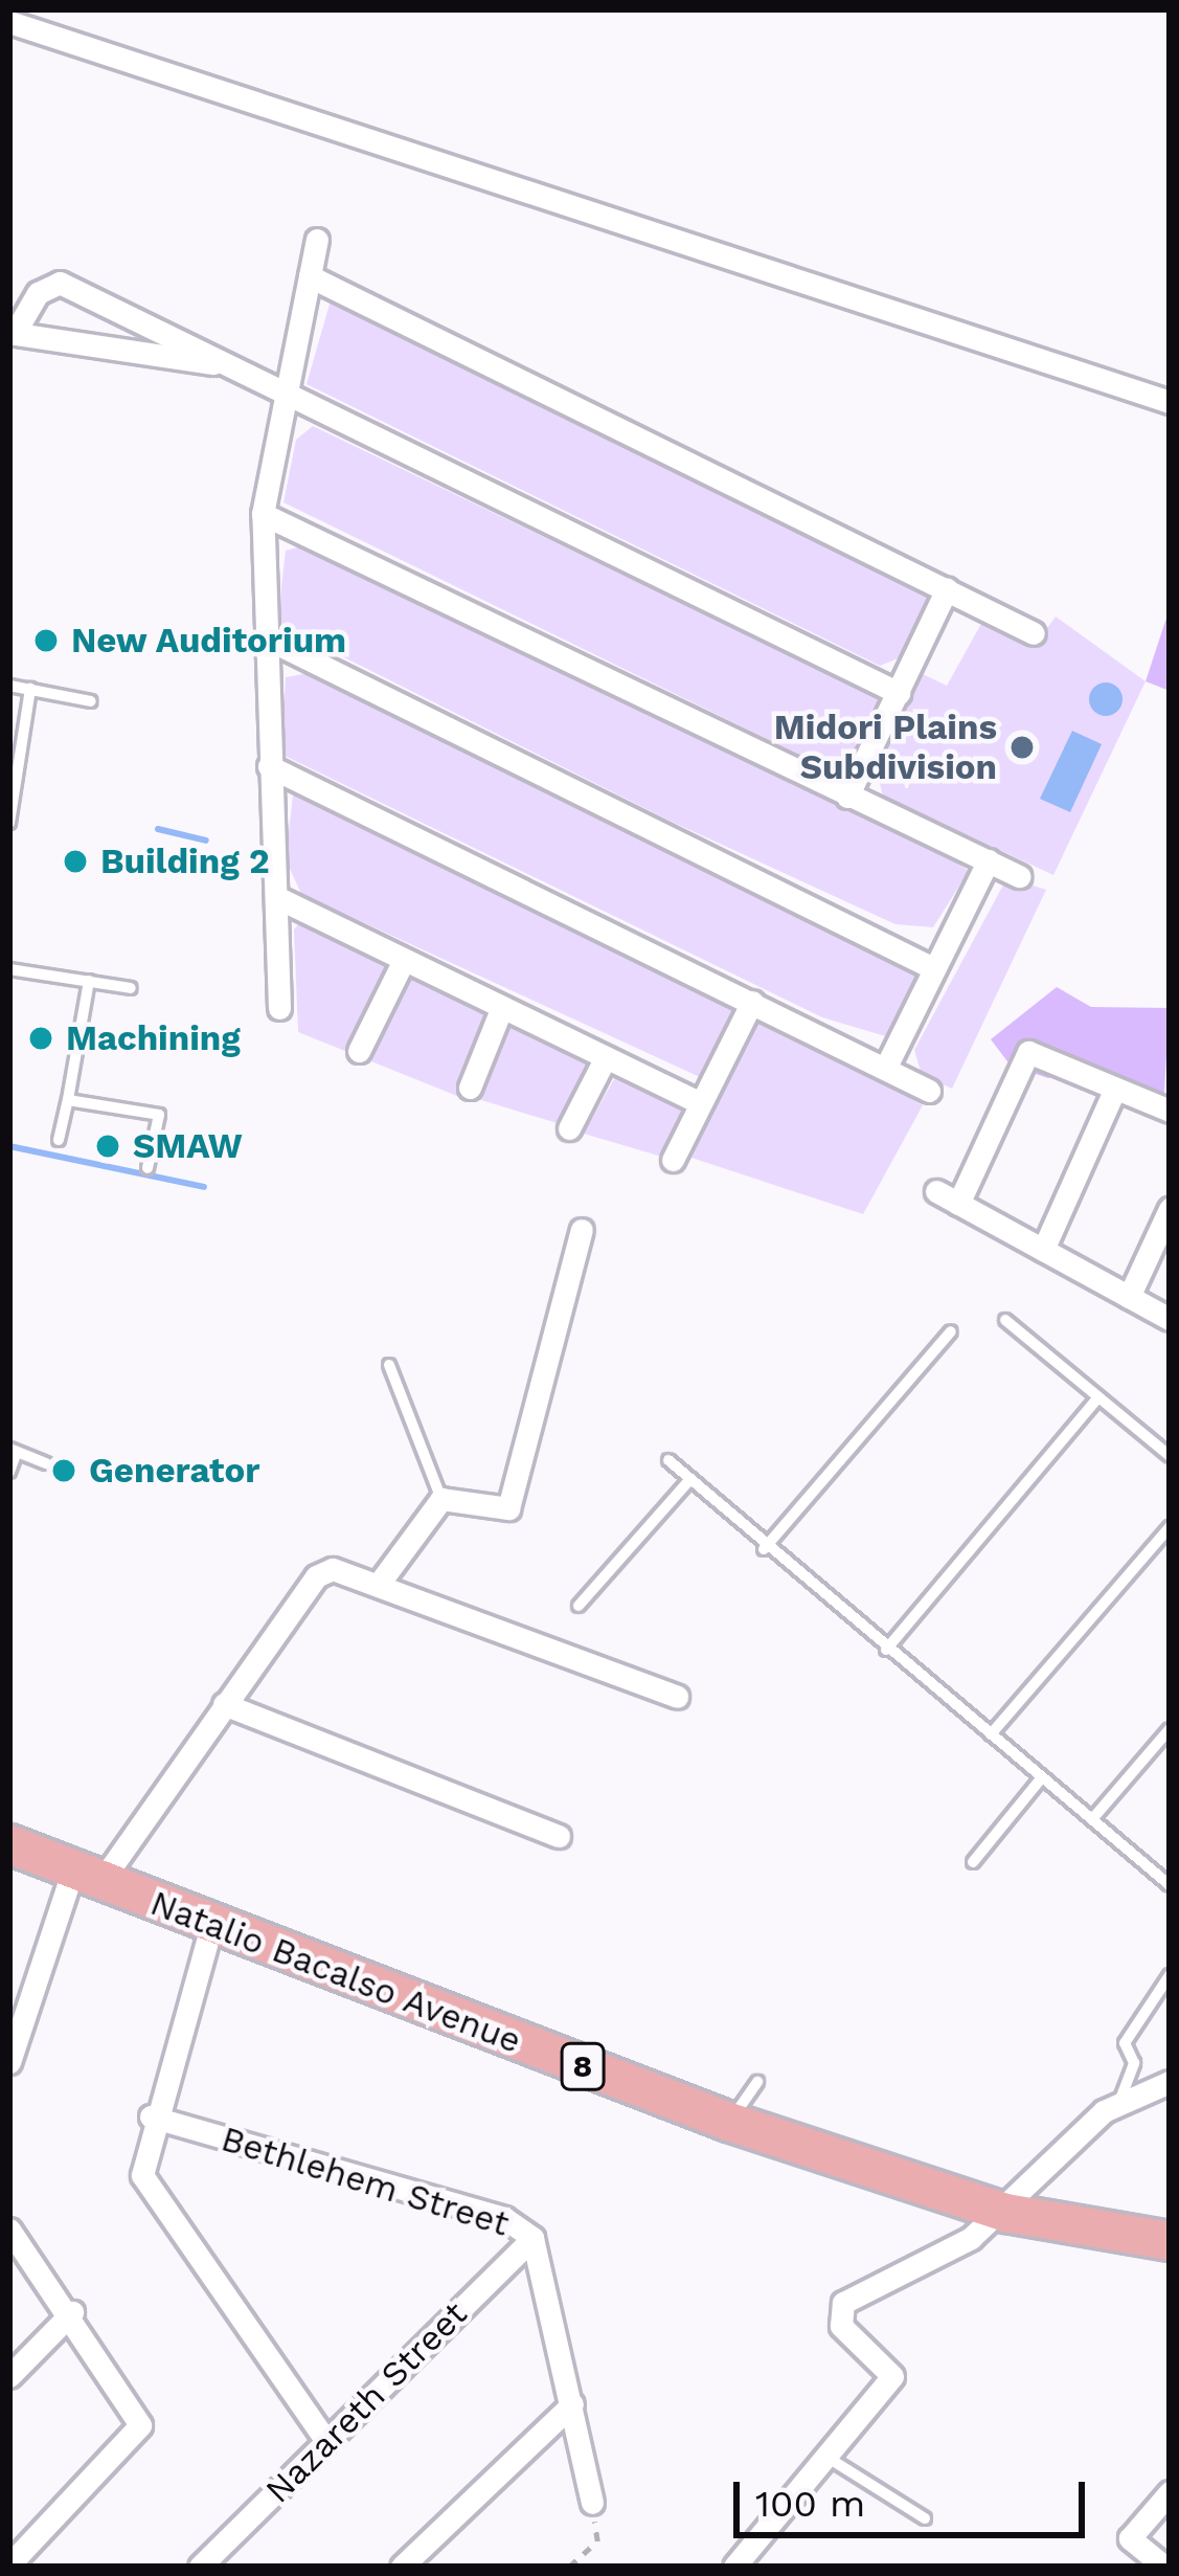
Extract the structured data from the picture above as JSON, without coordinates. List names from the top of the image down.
{
  "streets": {
    "highway": ["Natalio Bacalso Avenue", "8"],
    "street": ["Bethlehem Street", "Nazareth Street"]
  },
  "crossings": [
    ["Bethlehem Street", "Nazareth Street"]
  ],
  "places": [
    "New Auditorium",
    "Midori Plains Subdivision",
    "Building 2",
    "Machining",
    "SMAW",
    "Generator"
  ],
  "scale_bar": "100 m"
}
